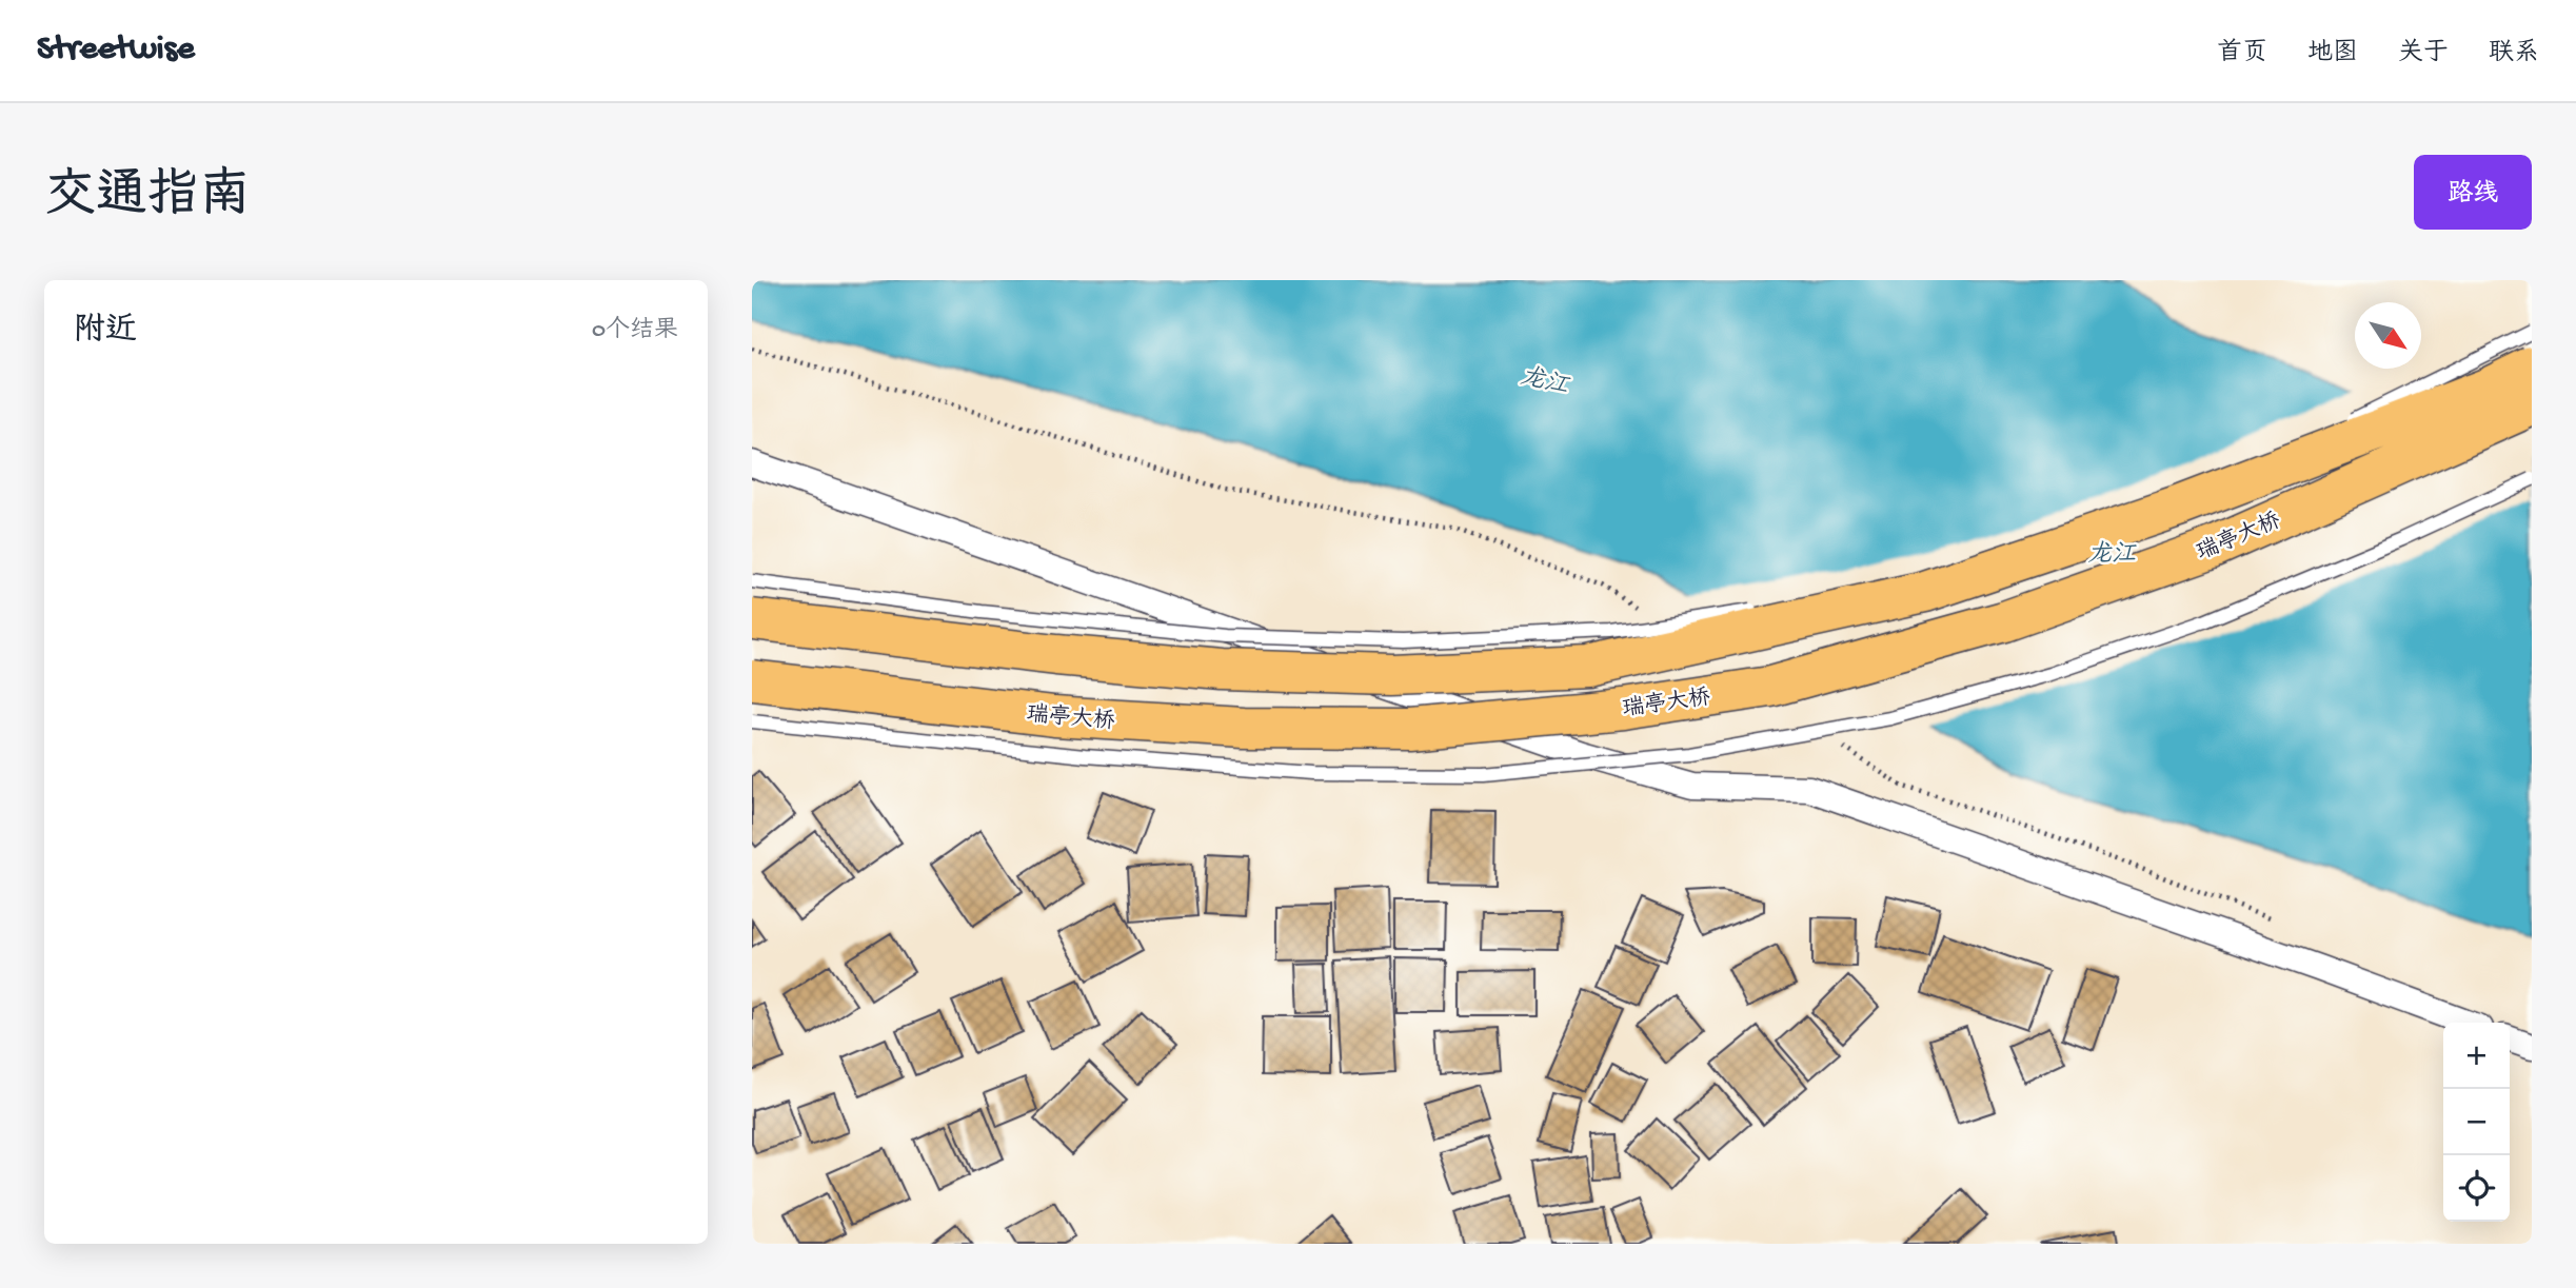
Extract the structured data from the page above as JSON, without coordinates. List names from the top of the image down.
{
  "streets": {
    "main road": ["瑞亭大桥"]
  },
  "water": ["龙江"],
  "north": "bottom right",
  "page": {
    "header": "Streetwise",
    "nav": [
      "首页",
      "地图",
      "关于",
      "联系"
    ],
    "title": "交通指南",
    "buttons": "路线",
    "heading": ["附近", "0个结果"],
    "map_buttons": ["+", "−"]
  }
}
